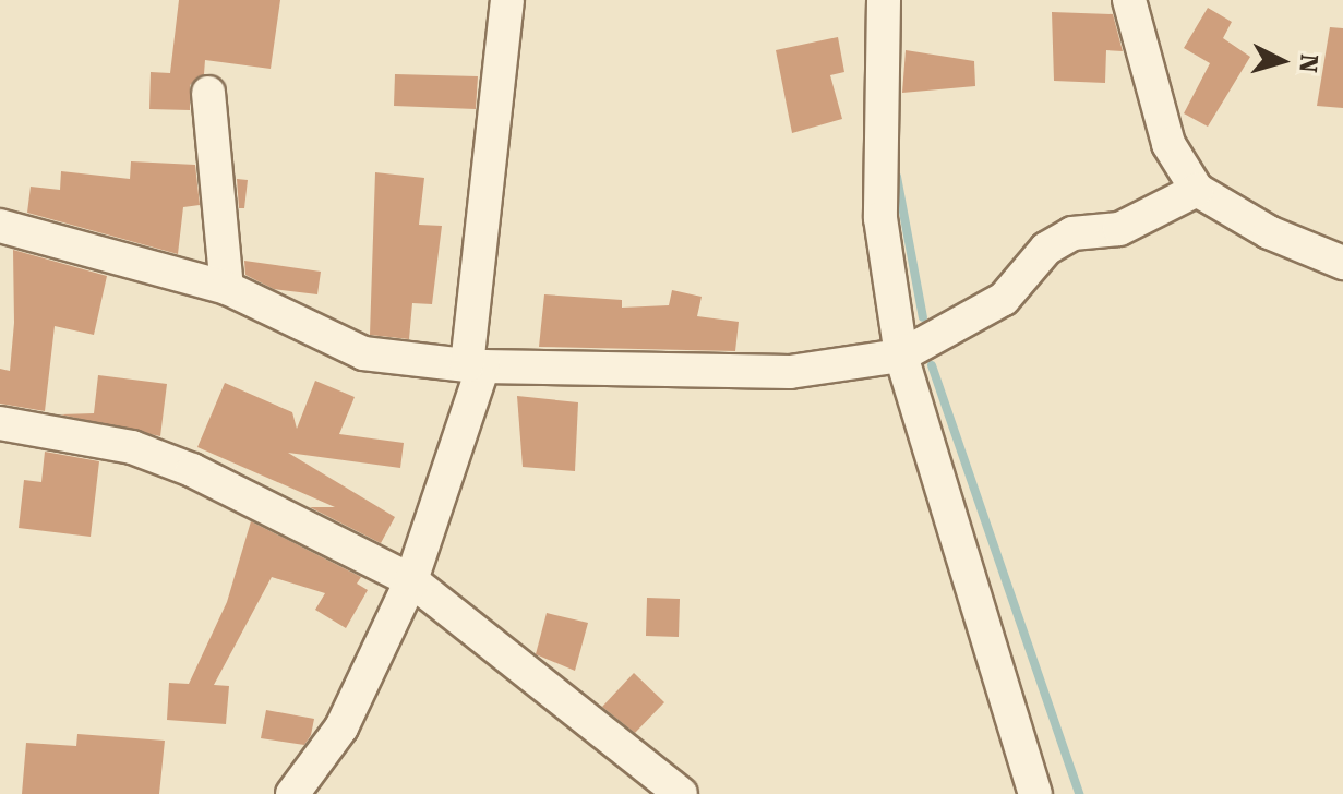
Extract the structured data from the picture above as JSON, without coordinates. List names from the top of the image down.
{
  "north": "right"
}
